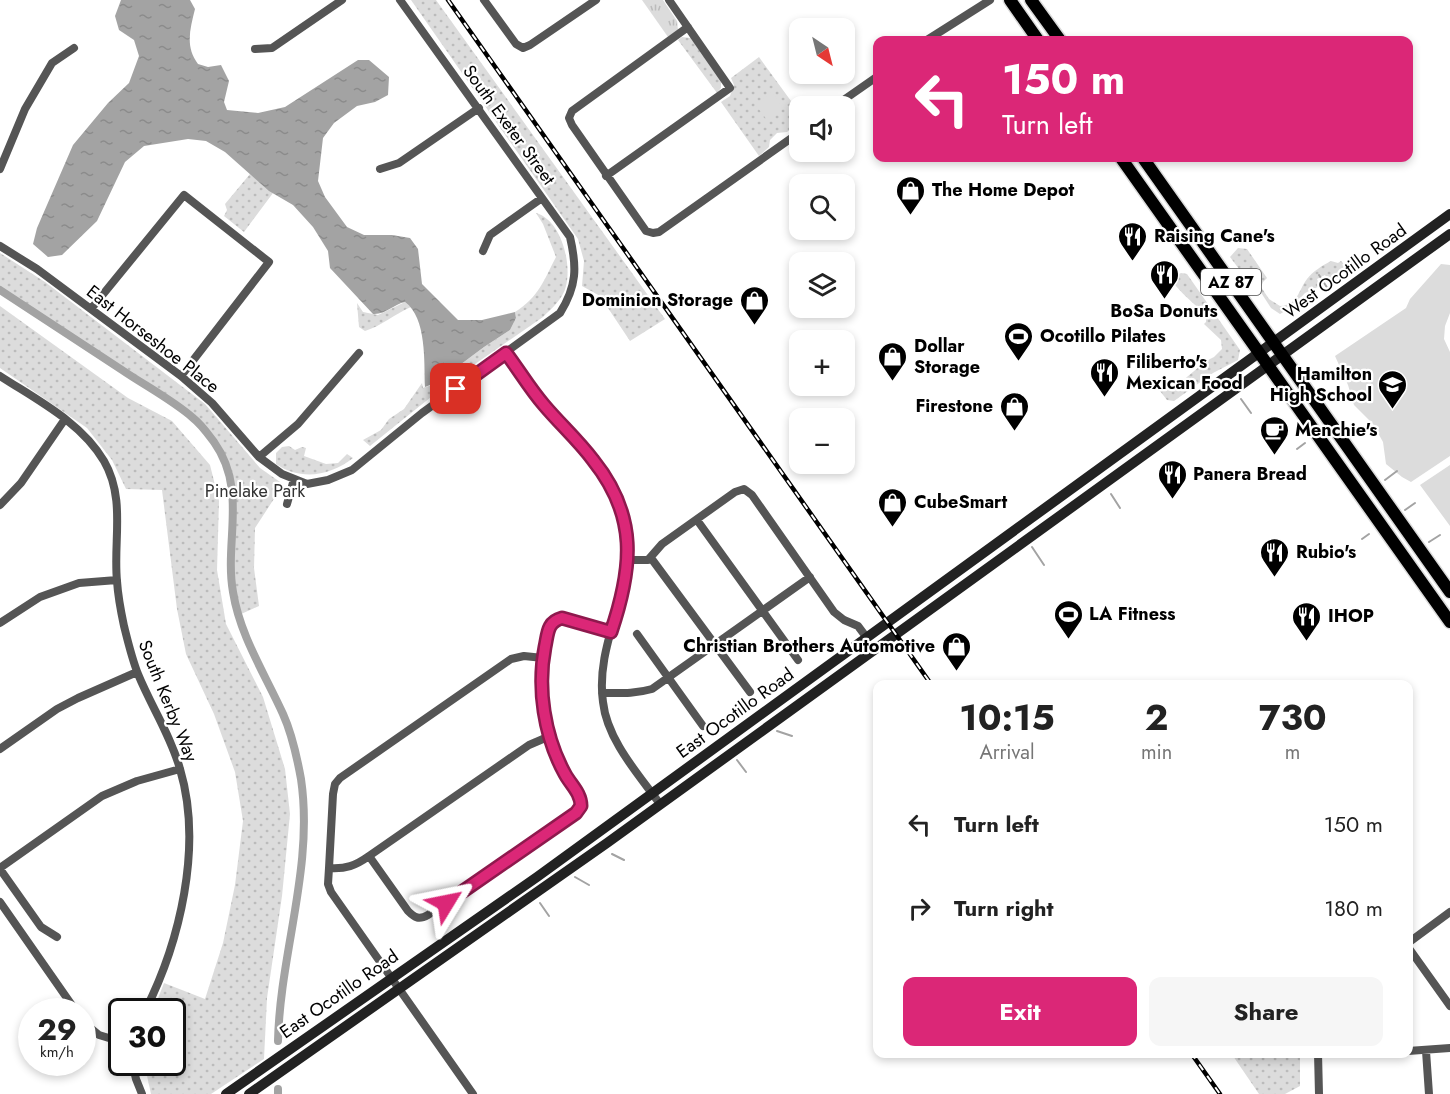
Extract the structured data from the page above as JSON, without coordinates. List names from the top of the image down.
{
  "streets": {
    "main road": ["West Ocotillo Road", "AZ 87", "East Ocotillo Road"],
    "street": ["South Exeter Street", "East Horseshoe Place", "South Kerby Way"]
  },
  "crossings": [
    ["South Exeter Street", "East Horseshoe Place"],
    ["West Ocotillo Road", "AZ 87"],
    ["West Ocotillo Road", "East Ocotillo Road"],
    ["AZ 87", "East Ocotillo Road"]
  ],
  "parks": ["Pinelake Park"],
  "places": {
    "shop": [
      "The Home Depot",
      "Dominion Storage",
      "Dollar Storage",
      "Firestone",
      "CubeSmart",
      "Christian Brothers Automotive"
    ],
    "restaurant": [
      "Raising Cane's",
      "BoSa Donuts",
      "Filiberto's Mexican Food",
      "Panera Bread",
      "Rubio's",
      "IHOP"
    ],
    "sports": ["Ocotillo Pilates", "LA Fitness"],
    "school or university": ["Hamilton High School"],
    "cafe": ["Menchie's"]
  },
  "north": "bottom right",
  "page": {
    "map_buttons": ["+", "−"],
    "turn": ["150 m", "Turn left"],
    "eta": [
      "10:15",
      "Arrival",
      "2",
      "min",
      "730",
      "m"
    ],
    "list": [
      {
        "name": "Turn left",
        "value": "150 m"
      },
      {
        "name": "Turn right",
        "value": "180 m"
      }
    ],
    "buttons": ["Exit", "Share"],
    "speed": "29 km/h",
    "limit": "30"
  }
}
